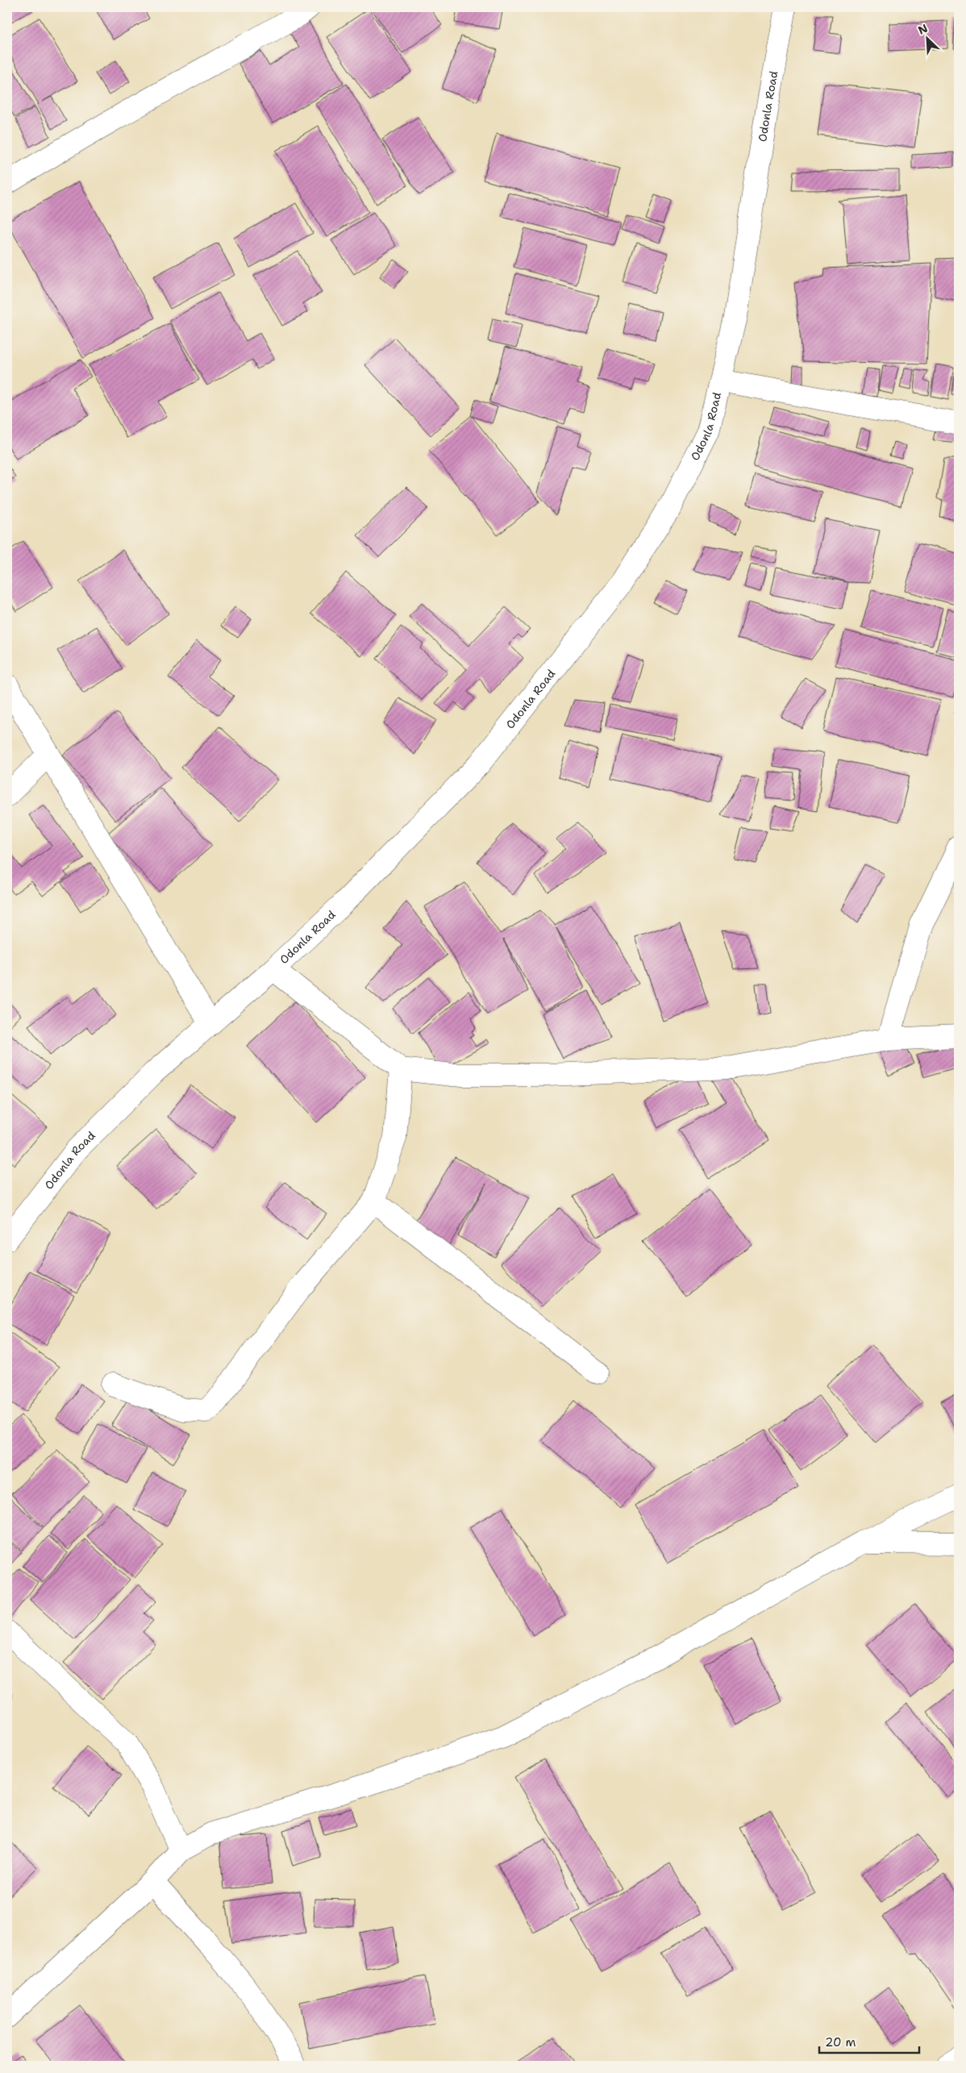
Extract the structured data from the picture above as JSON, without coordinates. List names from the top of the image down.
{
  "streets": {
    "street": ["Odonla Road"]
  },
  "scale_bar": "20 m",
  "north": "top left"
}
